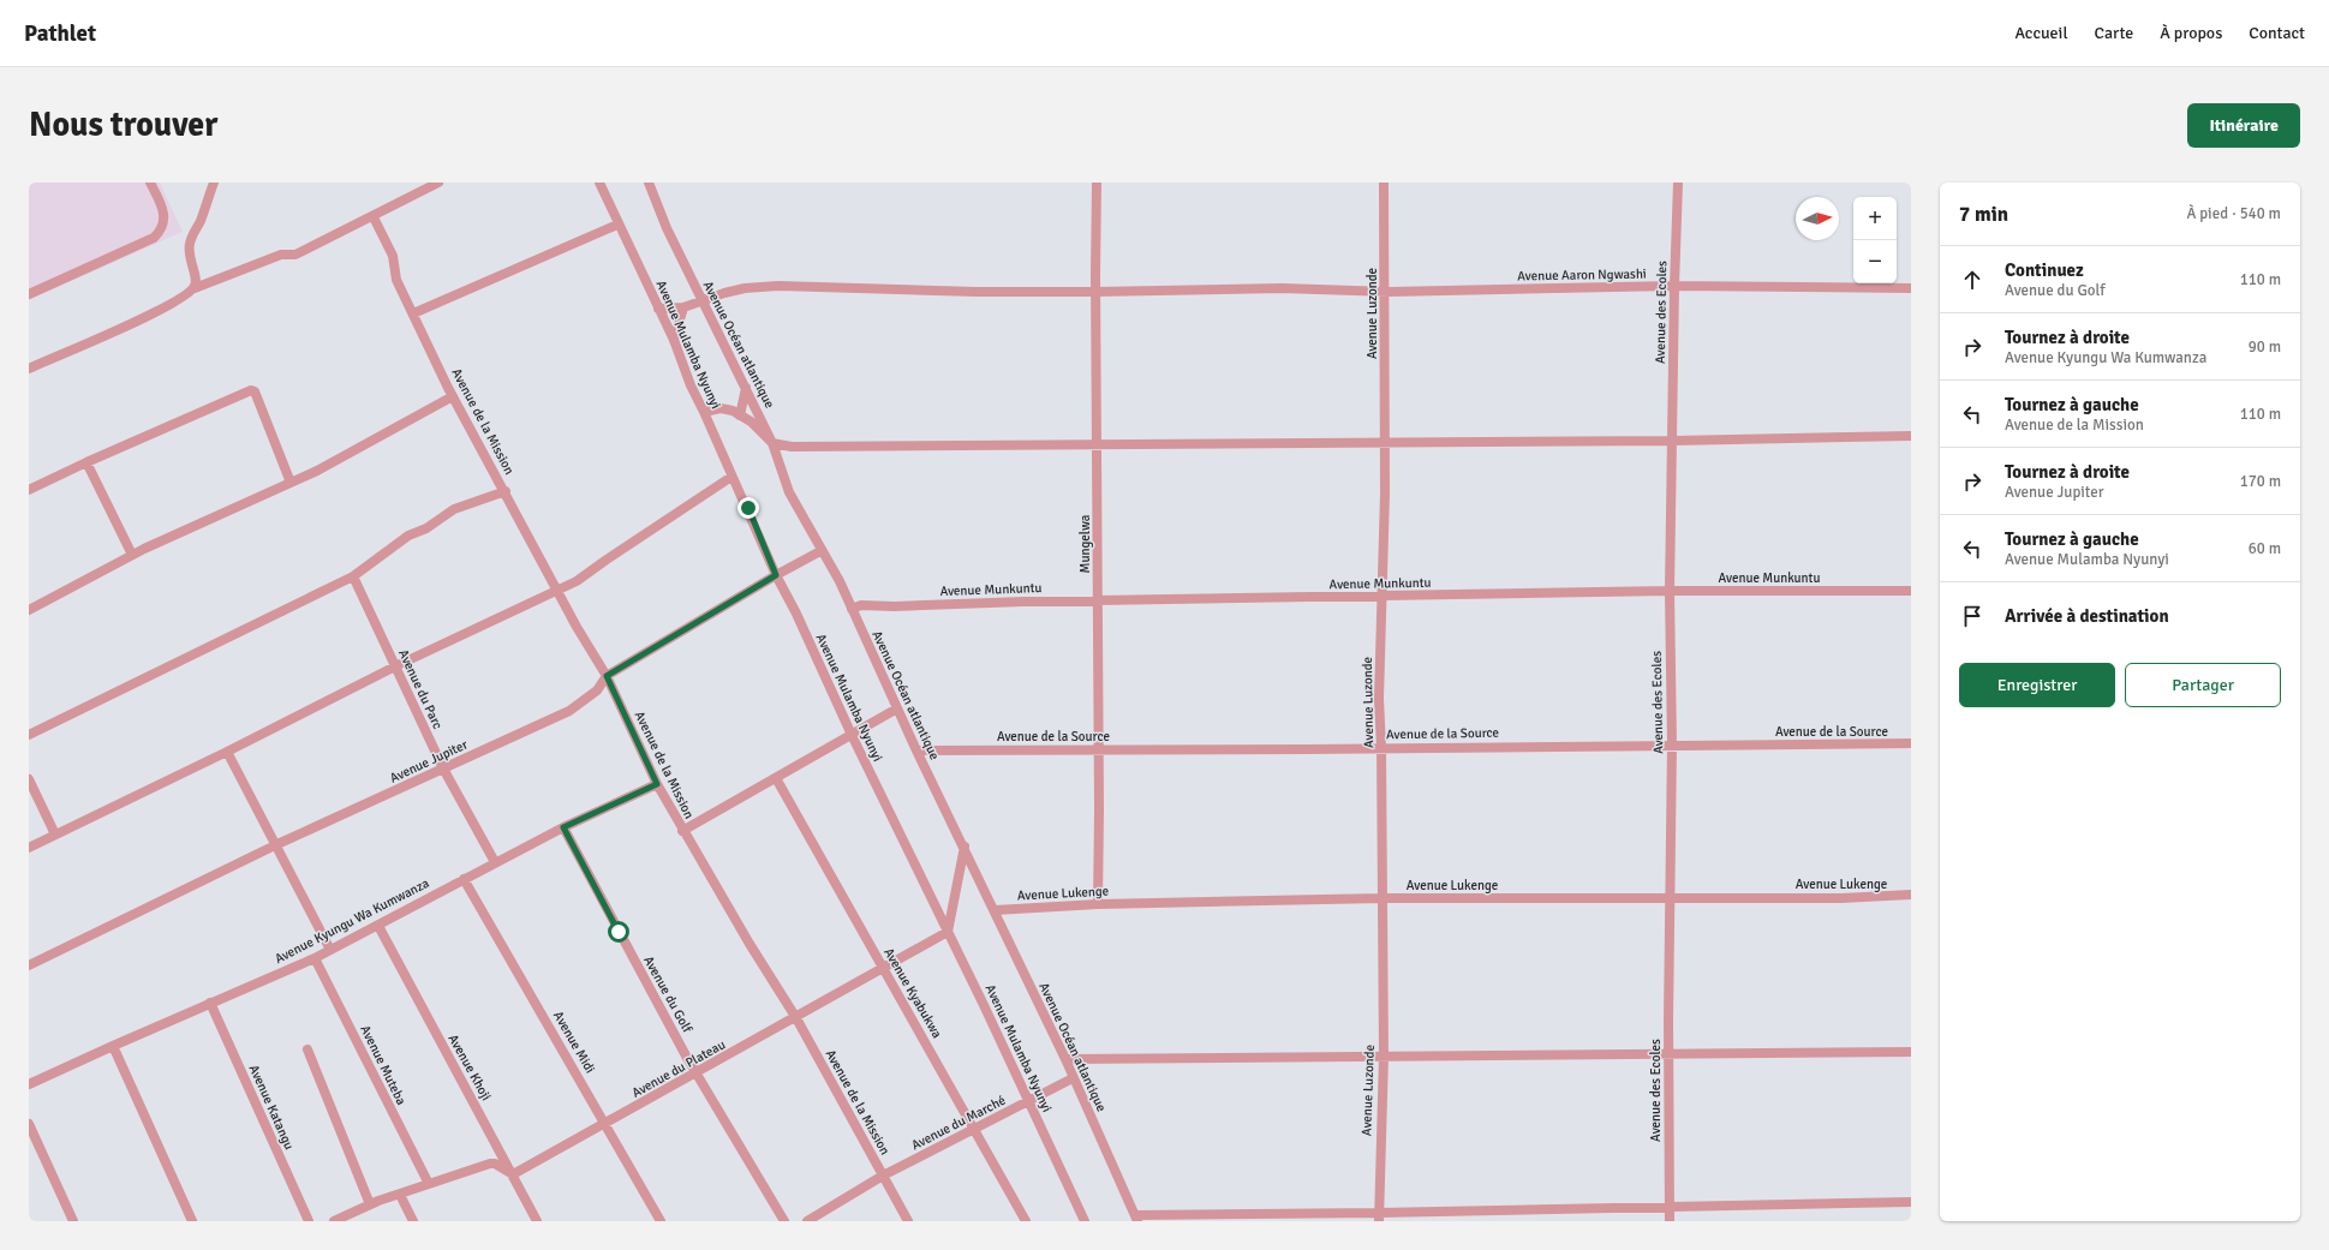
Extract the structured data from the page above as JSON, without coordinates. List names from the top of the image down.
{
  "streets": {
    "street": [
      "Avenue Aaron Ngwashi",
      "Avenue des Ecoles",
      "Avenue Luzonde",
      "Avenue Mulamba Nyunyi",
      "Avenue Océan atlantique",
      "Avenue de la Mission",
      "Mungelwa",
      "Avenue Munkuntu",
      "Avenue du Parc",
      "Avenue de la Source",
      "Avenue Jupiter",
      "Avenue Lukenge",
      "Avenue Kyungu Wa Kumwanza",
      "Avenue Kyabukwa",
      "Avenue du Golf",
      "Avenue Midi",
      "Avenue Muteba",
      "Avenue Khoji",
      "Avenue du Plateau",
      "Avenue Katangu",
      "Avenue du Marché"
    ]
  },
  "crossings": [
    ["Avenue Aaron Ngwashi", "Avenue des Ecoles"],
    ["Avenue Aaron Ngwashi", "Avenue Luzonde"],
    ["Avenue Aaron Ngwashi", "Avenue Mulamba Nyunyi"],
    ["Avenue Aaron Ngwashi", "Avenue Océan atlantique"],
    ["Avenue Aaron Ngwashi", "Mungelwa"],
    ["Avenue des Ecoles", "Avenue Munkuntu"],
    ["Avenue des Ecoles", "Avenue de la Source"],
    ["Avenue des Ecoles", "Avenue Lukenge"],
    ["Avenue Luzonde", "Avenue Munkuntu"],
    ["Avenue Luzonde", "Avenue de la Source"],
    ["Avenue Luzonde", "Avenue Lukenge"],
    ["Avenue Mulamba Nyunyi", "Avenue Jupiter"],
    ["Avenue Mulamba Nyunyi", "Avenue du Plateau"],
    ["Avenue Mulamba Nyunyi", "Avenue du Marché"],
    ["Avenue Océan atlantique", "Avenue Munkuntu"],
    ["Avenue Océan atlantique", "Avenue de la Source"],
    ["Avenue Océan atlantique", "Avenue Jupiter"],
    ["Avenue Océan atlantique", "Avenue Lukenge"],
    ["Avenue Océan atlantique", "Avenue du Marché"],
    ["Avenue de la Mission", "Avenue Jupiter"],
    ["Avenue de la Mission", "Avenue Kyungu Wa Kumwanza"],
    ["Avenue de la Mission", "Avenue du Plateau"],
    ["Avenue de la Mission", "Avenue du Marché"],
    ["Mungelwa", "Avenue Munkuntu"],
    ["Mungelwa", "Avenue de la Source"],
    ["Mungelwa", "Avenue Lukenge"],
    ["Avenue du Parc", "Avenue Jupiter"],
    ["Avenue du Parc", "Avenue Kyungu Wa Kumwanza"],
    ["Avenue Kyungu Wa Kumwanza", "Avenue du Golf"],
    ["Avenue Kyungu Wa Kumwanza", "Avenue Midi"],
    ["Avenue Kyungu Wa Kumwanza", "Avenue Muteba"],
    ["Avenue Kyungu Wa Kumwanza", "Avenue Khoji"],
    ["Avenue Kyungu Wa Kumwanza", "Avenue Katangu"],
    ["Avenue Kyabukwa", "Avenue du Plateau"],
    ["Avenue Kyabukwa", "Avenue du Marché"],
    ["Avenue du Golf", "Avenue du Plateau"],
    ["Avenue Midi", "Avenue du Plateau"],
    ["Avenue Khoji", "Avenue du Plateau"]
  ],
  "north": "right",
  "page": {
    "header": "Pathlet",
    "nav": [
      "Accueil",
      "Carte",
      "À propos",
      "Contact"
    ],
    "buttons": [
      "Itinéraire",
      ["Enregistrer", "Partager"]
    ],
    "title": "Nous trouver",
    "heading": ["7 min", "À pied · 540 m"],
    "map_buttons": ["+", "−"],
    "list": [
      ["Continuez", "Avenue du Golf", "110 m"],
      ["Tournez à droite", "Avenue Kyungu Wa Kumwanza", "90 m"],
      ["Tournez à gauche", "Avenue de la Mission", "110 m"],
      ["Tournez à droite", "Avenue Jupiter", "170 m"],
      ["Tournez à gauche", "Avenue Mulamba Nyunyi", "60 m"],
      "Arrivée à destination"
    ]
  }
}
